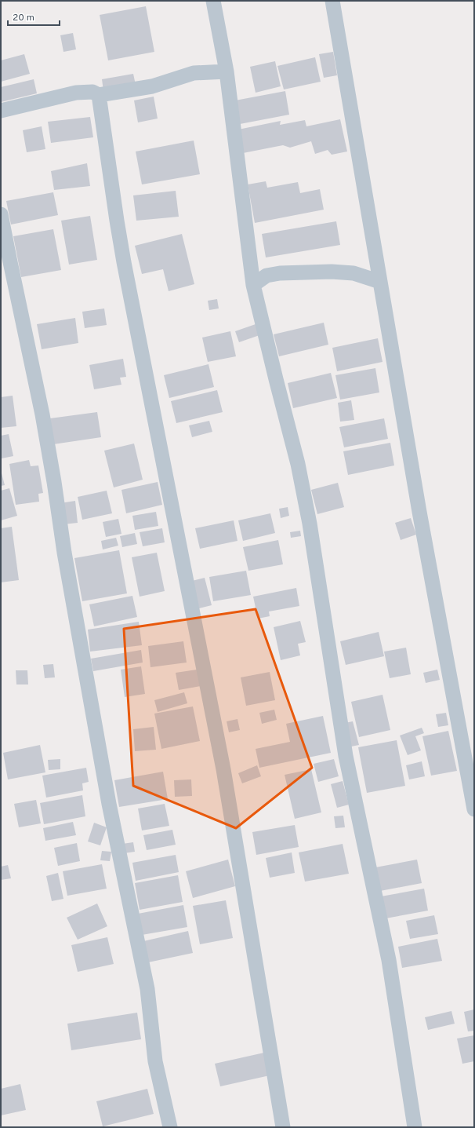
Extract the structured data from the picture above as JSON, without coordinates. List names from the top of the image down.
{
  "scale_bar": "20 m"
}
